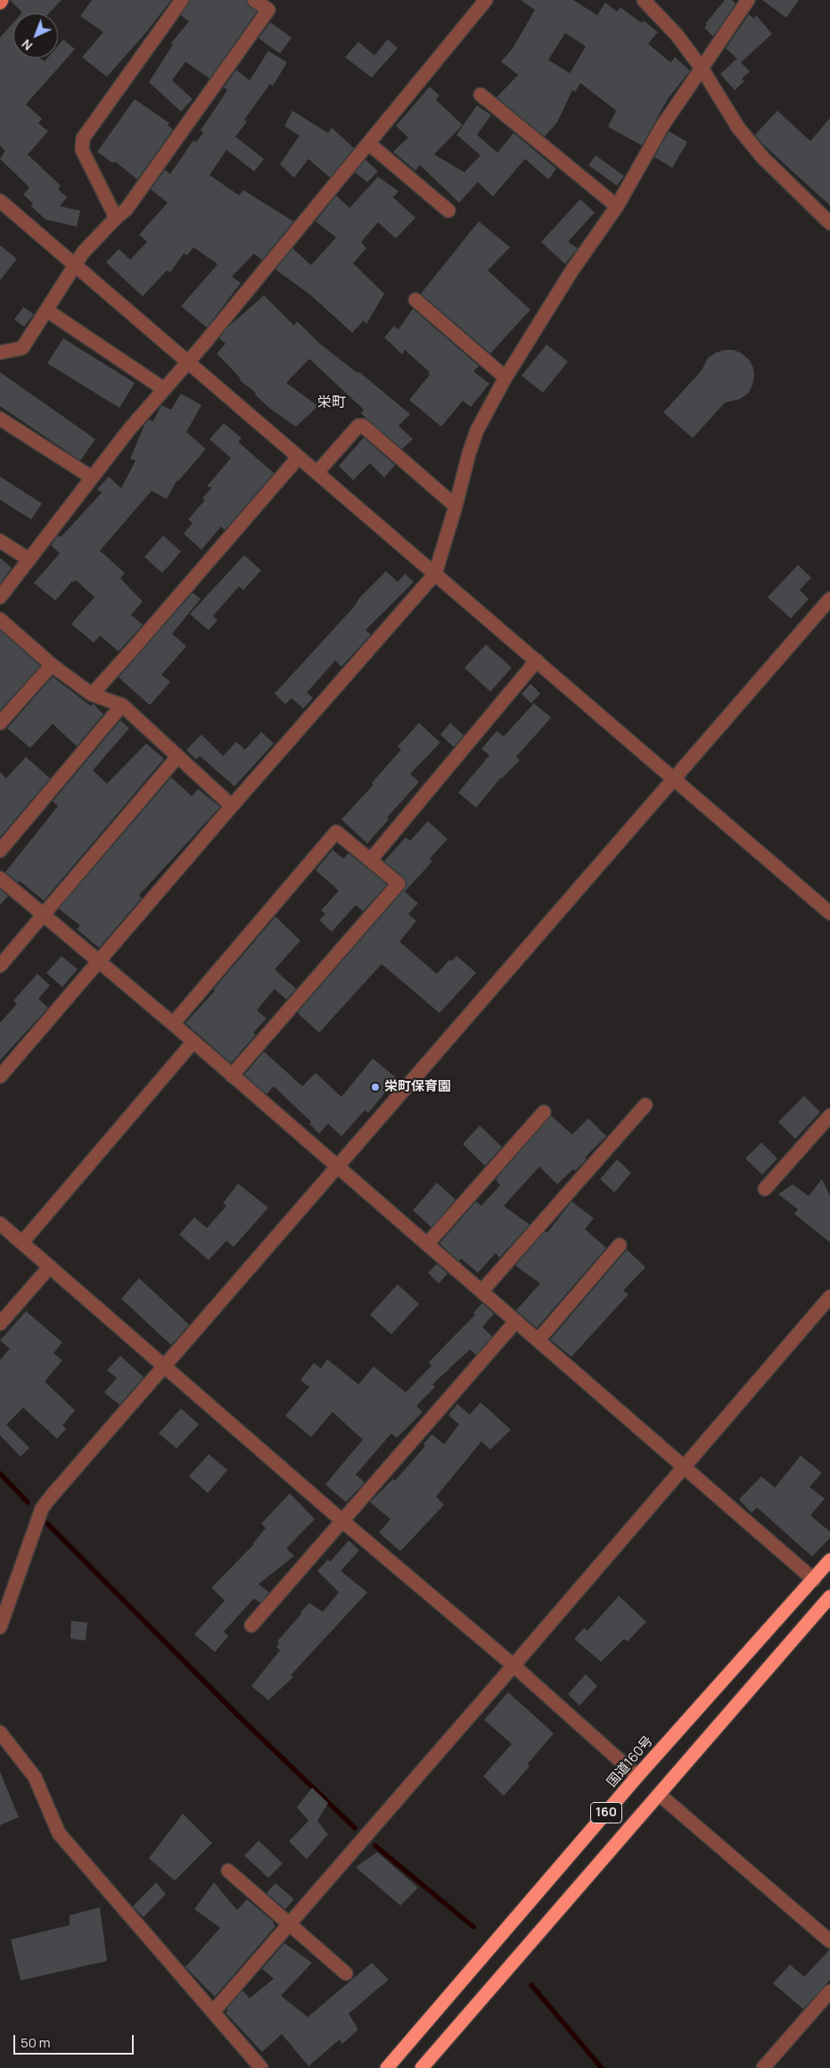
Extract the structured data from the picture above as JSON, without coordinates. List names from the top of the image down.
{
  "streets": {
    "highway": ["国道160号", "160"]
  },
  "districts": ["栄町"],
  "places": ["栄町保育園"],
  "scale_bar": "50 m",
  "north": "bottom left"
}
